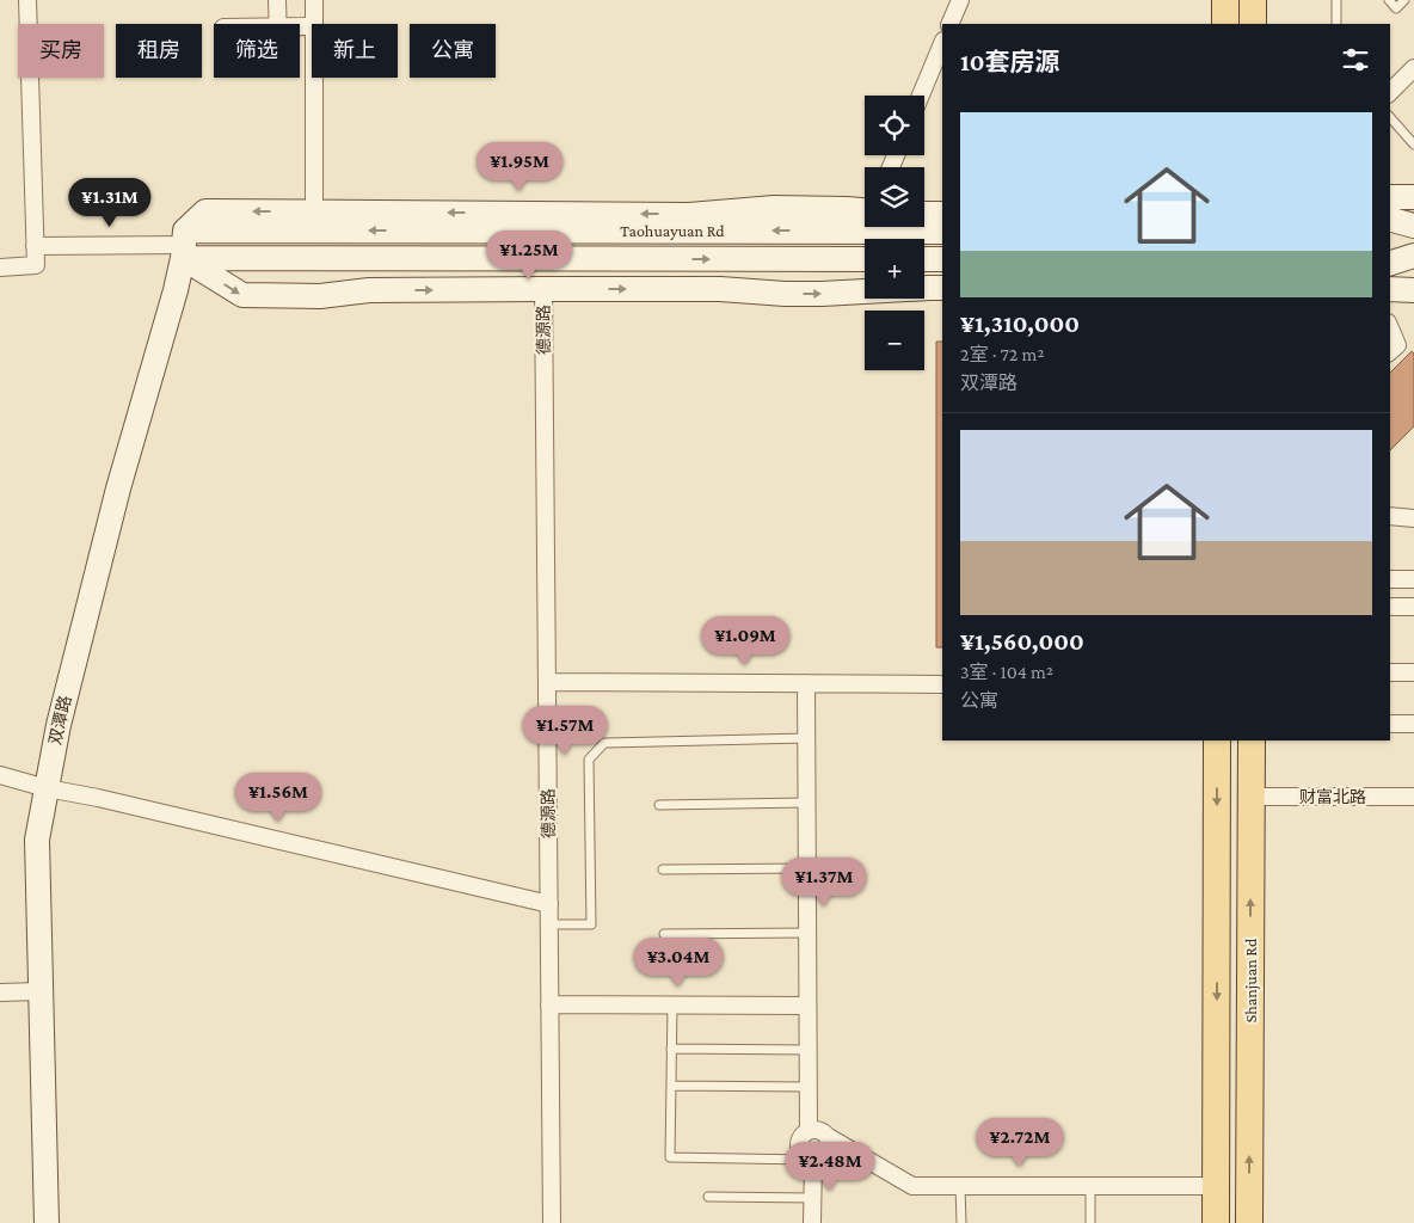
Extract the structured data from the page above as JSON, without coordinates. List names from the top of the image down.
{
  "streets": {
    "main road": ["Shanjuan Rd"],
    "street": [
      "Taohuayuan Rd",
      "德源路",
      "双潭路",
      "财富北路"
    ]
  },
  "crossings": [
    ["Taohuayuan Rd", "德源路"],
    ["Taohuayuan Rd", "双潭路"],
    ["财富北路", "Shanjuan Rd"]
  ],
  "page": {
    "chip": [
      "买房",
      "租房",
      "筛选",
      "新上",
      "公寓"
    ],
    "heading": "10套房源",
    "map_buttons": ["+", "−"],
    "list": [
      {
        "name": "¥1,310,000",
        "note": "2室 · 72 m² · 双潭路"
      },
      {
        "name": "¥1,560,000",
        "note": "3室 · 104 m² · 公寓"
      }
    ],
    "price": [
      "¥1.95M",
      "¥1.31M",
      "¥1.25M",
      "¥1.09M",
      "¥1.57M",
      "¥1.56M",
      "¥1.37M",
      "¥3.04M",
      "¥2.72M",
      "¥2.48M"
    ]
  }
}
